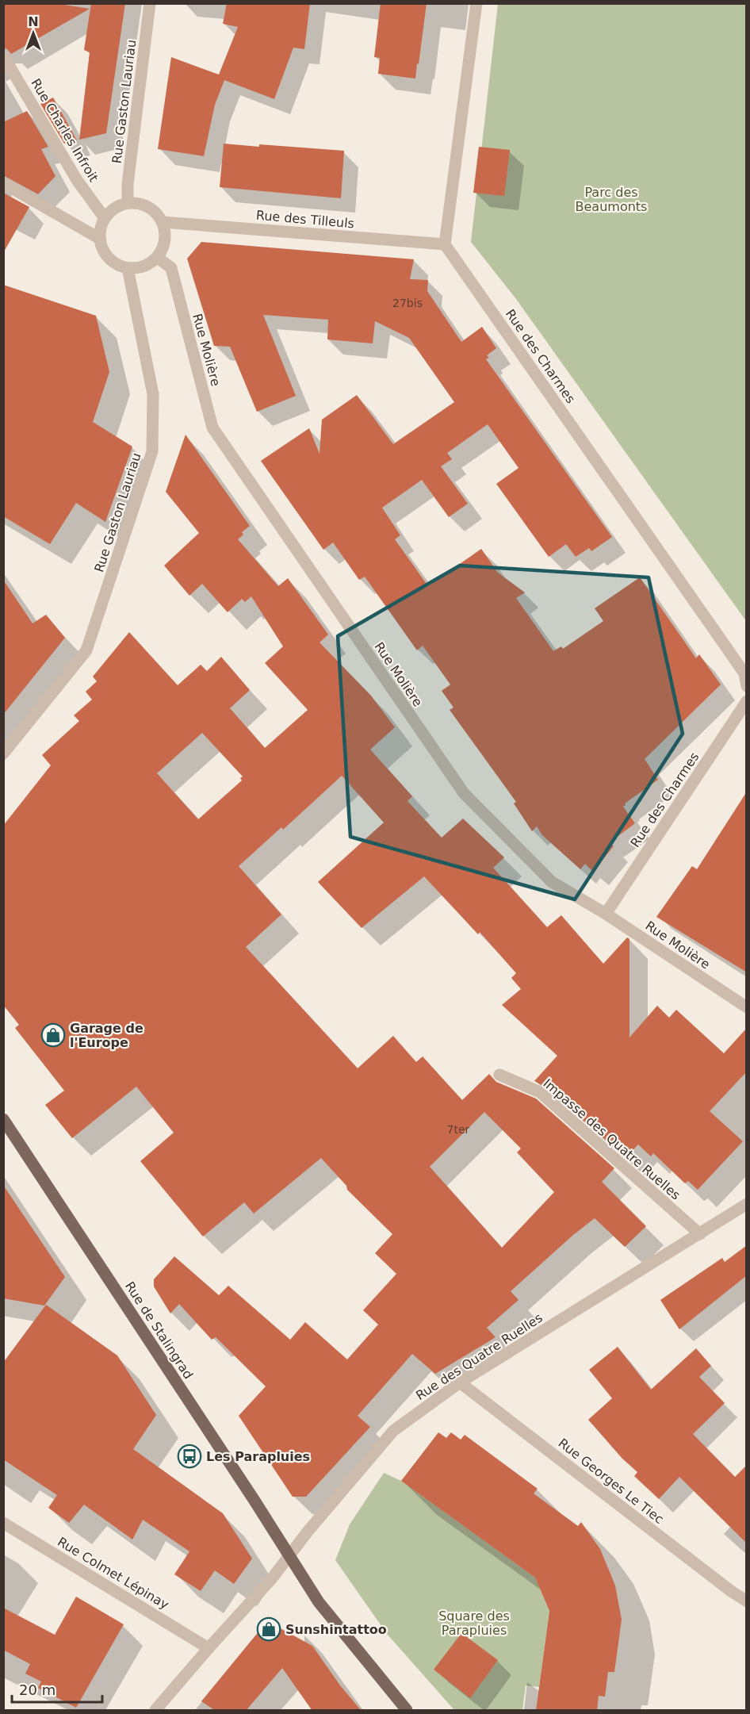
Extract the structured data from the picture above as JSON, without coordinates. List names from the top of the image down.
{
  "streets": {
    "main road": ["Rue de Stalingrad"],
    "street": [
      "Rue Gaston Lauriau",
      "Rue Charles Infroit",
      "Rue des Tilleuls",
      "Rue Molière",
      "Rue des Charmes",
      "Impasse des Quatre Ruelles",
      "Rue des Quatre Ruelles",
      "Rue Georges Le Tiec",
      "Rue Colmet Lépinay"
    ]
  },
  "crossings": [
    ["Rue Gaston Lauriau", "Rue Charles Infroit"],
    ["Rue Gaston Lauriau", "Rue des Tilleuls"],
    ["Rue Gaston Lauriau", "Rue Molière"],
    ["Rue Charles Infroit", "Rue des Tilleuls"],
    ["Rue Charles Infroit", "Rue Molière"],
    ["Rue des Tilleuls", "Rue Molière"],
    ["Rue des Tilleuls", "Rue des Charmes"],
    ["Rue Molière", "Rue des Charmes"],
    ["Impasse des Quatre Ruelles", "Rue des Quatre Ruelles"],
    ["Rue de Stalingrad", "Rue des Quatre Ruelles"],
    ["Rue des Quatre Ruelles", "Rue Georges Le Tiec"],
    ["Rue des Quatre Ruelles", "Rue Colmet Lépinay"]
  ],
  "parks": ["Parc des Beaumonts", "Square des Parapluies"],
  "places": {
    "shop": ["Garage de l'Europe", "Sunshintattoo"],
    "bus stop": ["Les Parapluies"]
  },
  "house_numbers": ["27bis", "7ter"],
  "scale_bar": "20 m",
  "north": "top"
}
